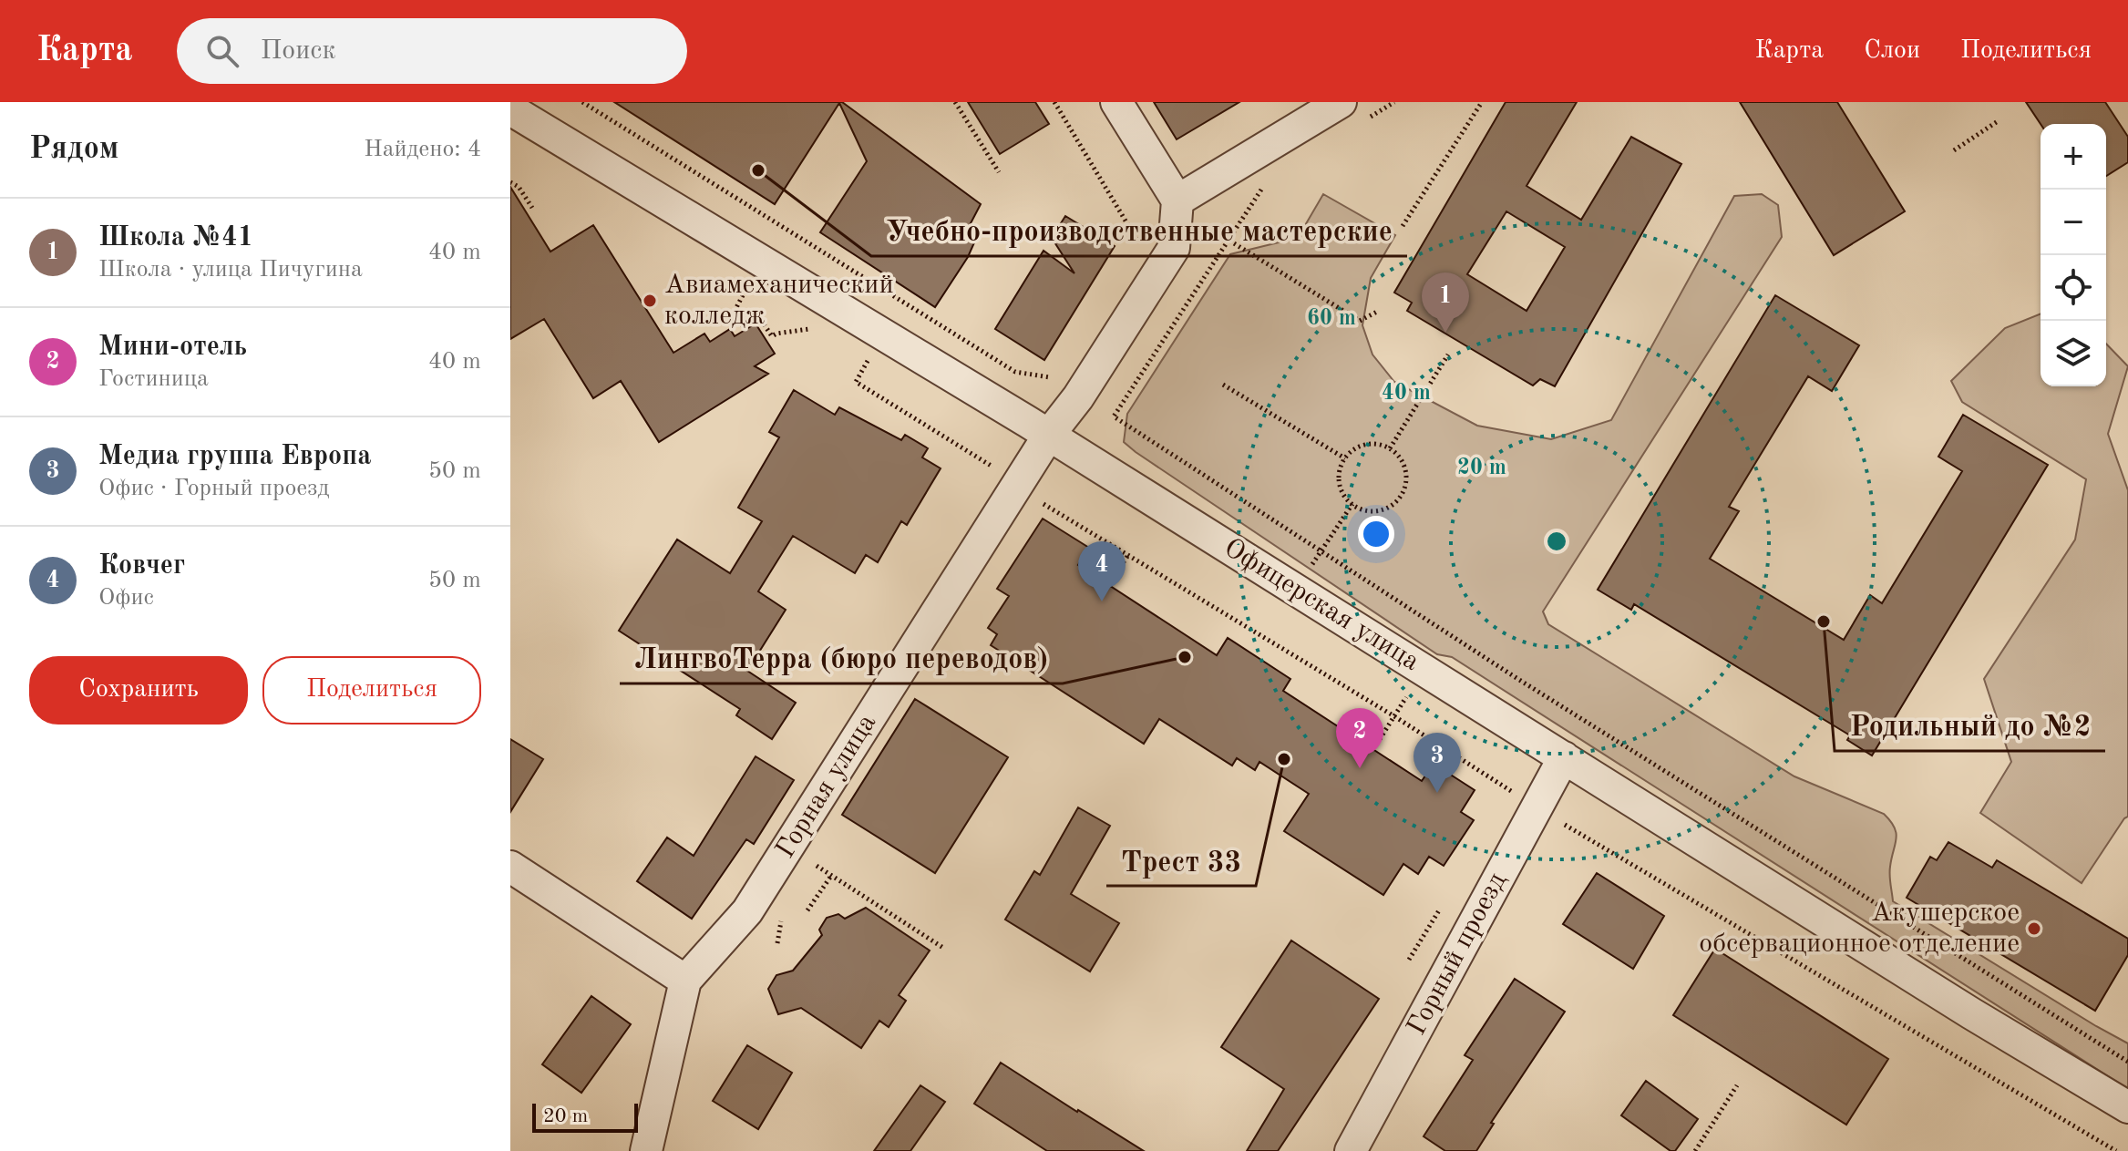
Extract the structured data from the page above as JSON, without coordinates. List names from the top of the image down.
{
  "streets": {
    "street": ["Офицерская улица", "Горная улица", "Горный проезд"]
  },
  "crossings": [
    ["Офицерская улица", "Горная улица"],
    ["Офицерская улица", "Горный проезд"]
  ],
  "places": [
    "Учебно-производственные мастерские",
    "Авиамеханический колледж",
    "Родильный до №2",
    "ЛингвоТерра (бюро переводов)",
    "Трест 33",
    "Акушерское обсервационное отделение"
  ],
  "scale_bar": "20 m",
  "page": {
    "header": "Карта",
    "search": "Поиск",
    "nav": ["Карта", "Слои", "Поделиться"],
    "heading": ["Рядом", "Найдено: 4"],
    "map_buttons": ["+", "−"],
    "list": [
      {
        "mark": "1",
        "name": "Школа №41",
        "note": "Школа · улица Пичугина",
        "value": "40 m"
      },
      {
        "mark": "2",
        "name": "Мини-отель",
        "note": "Гостиница",
        "value": "40 m"
      },
      {
        "mark": "3",
        "name": "Медиа группа Европа",
        "note": "Офис · Горный проезд",
        "value": "50 m"
      },
      {
        "mark": "4",
        "name": "Ковчег",
        "note": "Офис",
        "value": "50 m"
      }
    ],
    "pins": [
      "1",
      "4",
      "2",
      "3"
    ],
    "buttons": ["Сохранить", "Поделиться"],
    "scale": "20 m"
  },
  "rings": ["60 m", "40 m", "20 m"]
}
